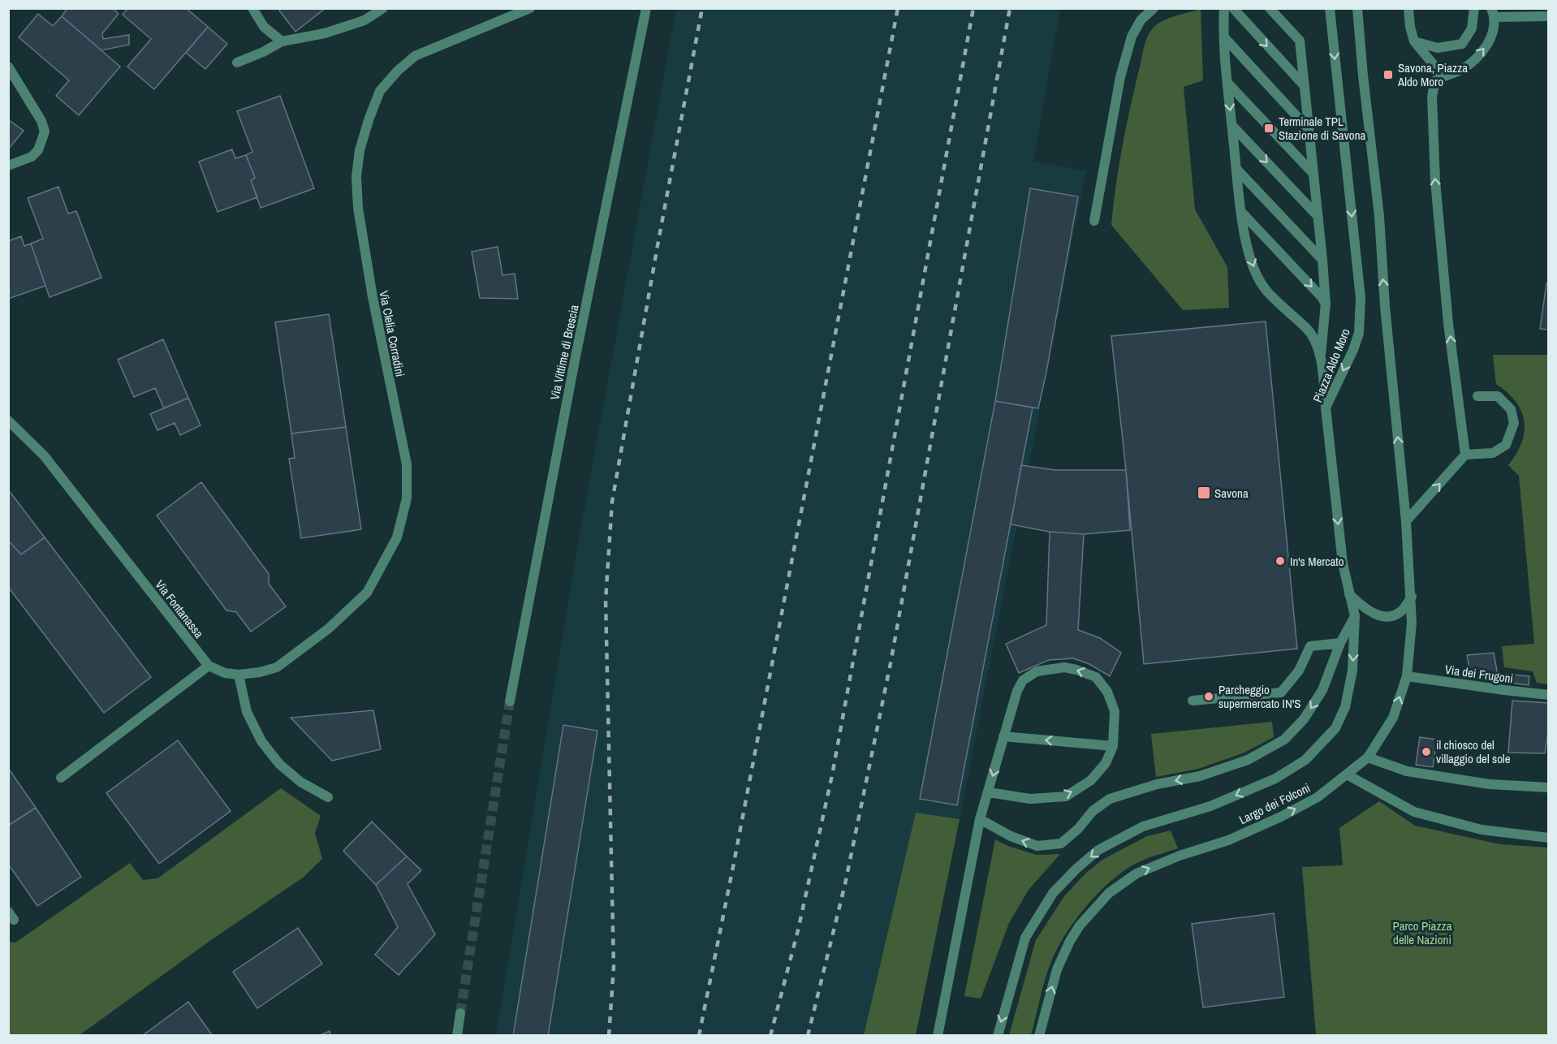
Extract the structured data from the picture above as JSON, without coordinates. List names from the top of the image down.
{
  "streets": {
    "street": [
      "Via Clelia Corradini",
      "Via Vittime di Brescia",
      "Piazza Aldo Moro",
      "Via Fontanassa",
      "Via dei Frugoni",
      "Largo dei Folconi"
    ]
  },
  "crossings": [
    ["Piazza Aldo Moro", "Largo dei Folconi"],
    ["Via dei Frugoni", "Largo dei Folconi"]
  ],
  "parks": ["Parco Piazza delle Nazioni"],
  "places": {
    "transit": ["Savona, Piazza Aldo Moro", "Terminale TPL Stazione di Savona", "Savona"],
    "other": ["In's Mercato", "Parcheggio supermercato IN'S", "il chiosco del villaggio del sole"]
  }
}
